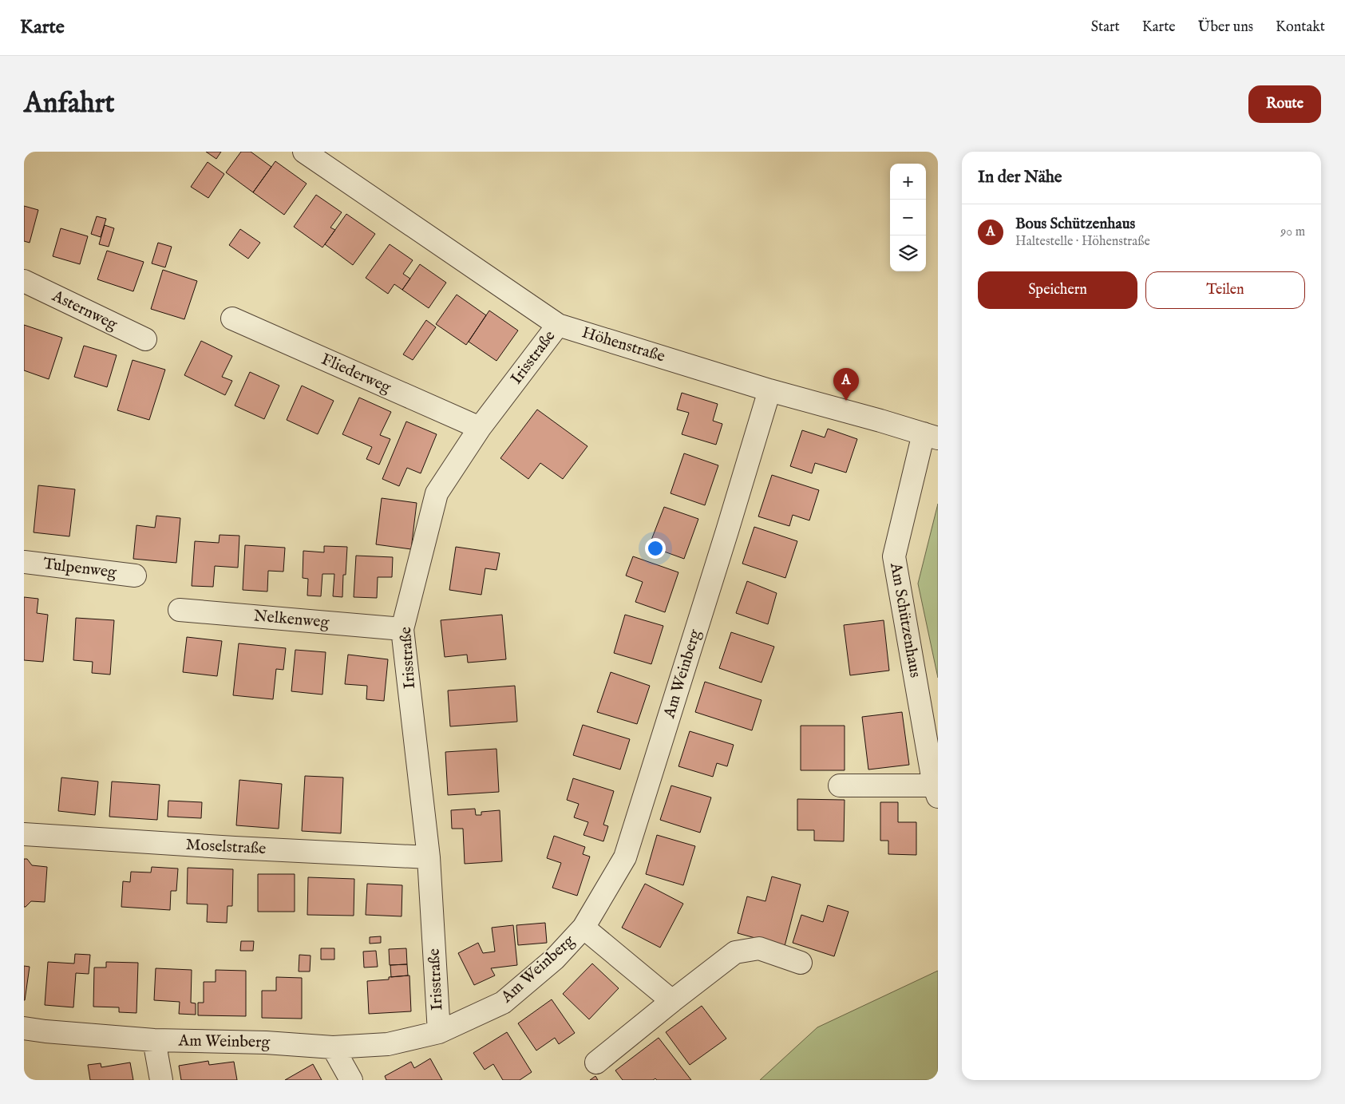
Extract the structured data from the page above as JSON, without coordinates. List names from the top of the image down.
{
  "streets": {
    "street": [
      "Asternweg",
      "Höhenstraße",
      "Irisstraße",
      "Fliederweg",
      "Tulpenweg",
      "Nelkenweg",
      "Am Schützenhaus",
      "Am Weinberg",
      "Moselstraße"
    ]
  },
  "crossings": [
    ["Höhenstraße", "Irisstraße"],
    ["Höhenstraße", "Am Schützenhaus"],
    ["Höhenstraße", "Am Weinberg"],
    ["Irisstraße", "Fliederweg"],
    ["Irisstraße", "Nelkenweg"],
    ["Irisstraße", "Am Weinberg"],
    ["Irisstraße", "Moselstraße"]
  ],
  "page": {
    "header": "Karte",
    "nav": [
      "Start",
      "Karte",
      "Über uns",
      "Kontakt"
    ],
    "buttons": [
      "Route",
      ["Speichern", "Teilen"]
    ],
    "title": "Anfahrt",
    "heading": "In der Nähe",
    "map_buttons": ["+", "−"],
    "list": [
      {
        "mark": "A",
        "name": "Bous Schützenhaus",
        "note": "Haltestelle · Höhenstraße",
        "value": "90 m"
      }
    ],
    "pins": "A"
  }
}
